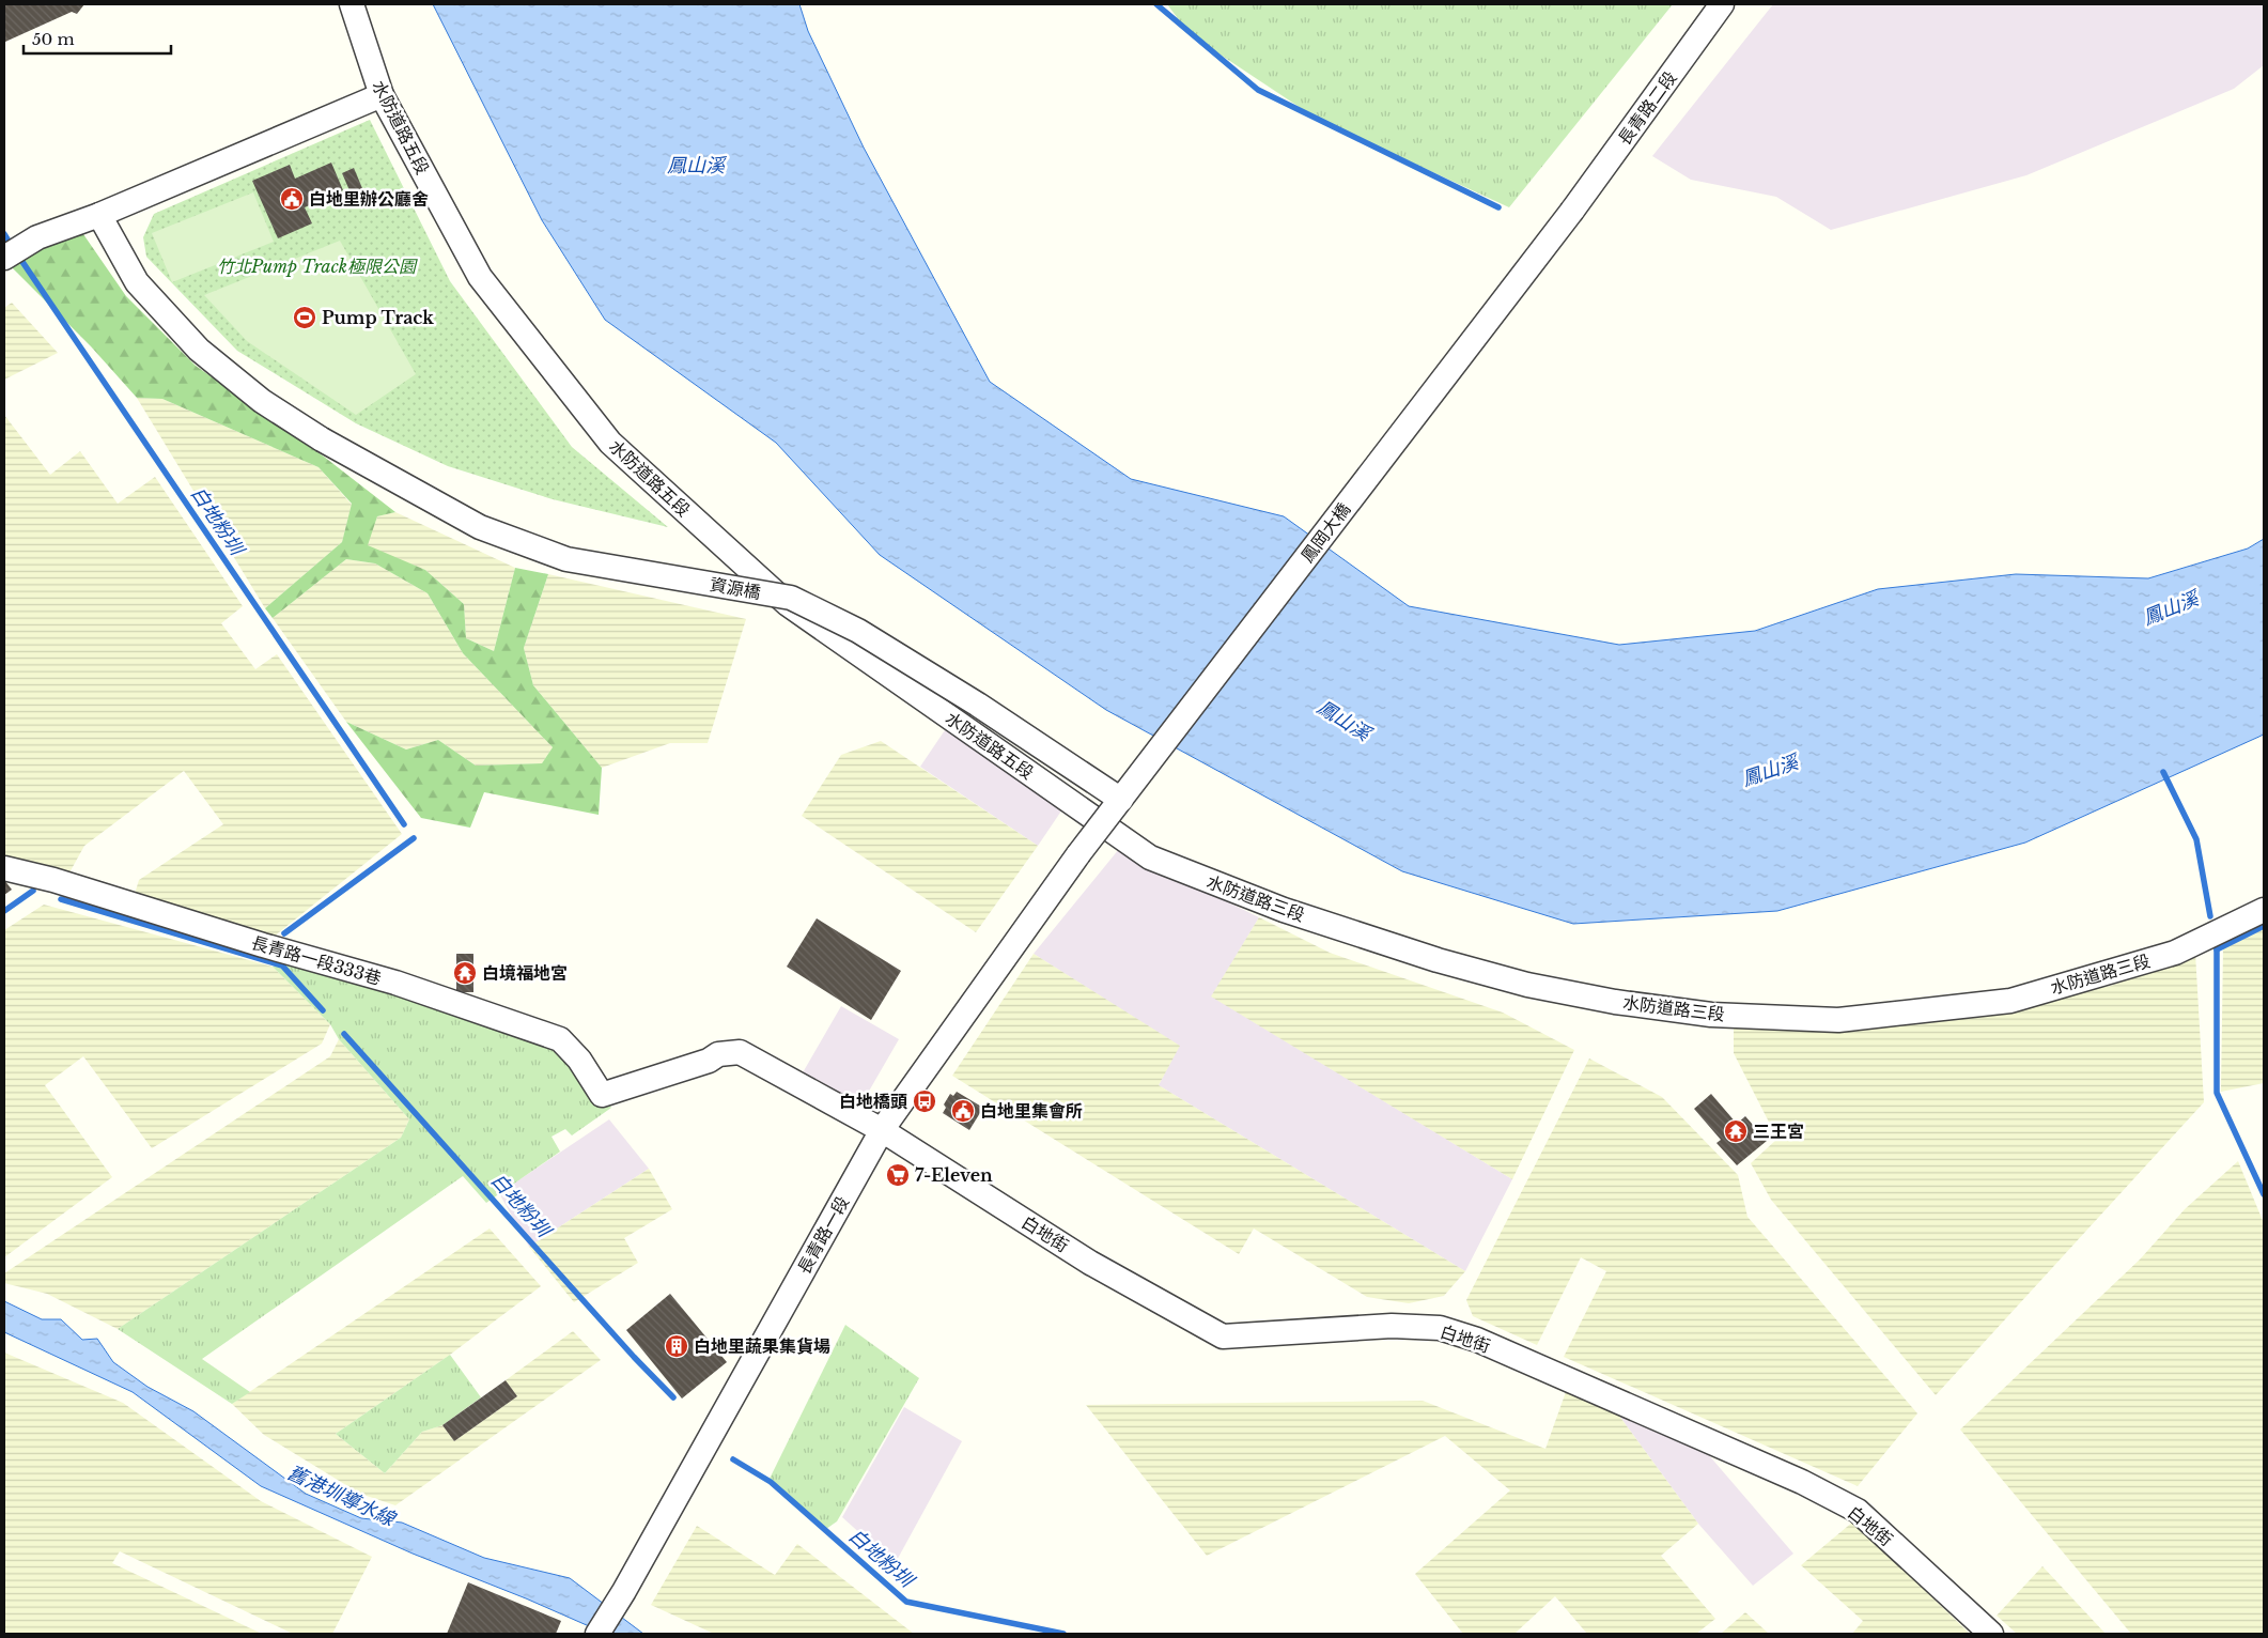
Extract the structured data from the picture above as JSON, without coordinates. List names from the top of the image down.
{
  "streets": {
    "street": [
      "長青路二段",
      "水防道路五段",
      "鳳岡大橋",
      "資源橋",
      "水防道路三段",
      "長青路一段333巷",
      "白地街",
      "長青路一段"
    ]
  },
  "crossings": [
    ["長青路二段", "鳳岡大橋"],
    ["水防道路五段", "水防道路三段"],
    ["鳳岡大橋", "資源橋"],
    ["鳳岡大橋", "長青路一段"],
    ["長青路一段333巷", "白地街"],
    ["白地街", "長青路一段"]
  ],
  "water": ["鳳山溪", "白地粉圳", "舊港圳導水線"],
  "parks": ["竹北Pump Track極限公園"],
  "places": {
    "public building": ["白地里辦公廳舍", "白地里集會所"],
    "sports": ["Pump Track"],
    "temple": ["白境福地宮", "三王宮"],
    "bus stop": ["白地橋頭"],
    "supermarket": ["7-Eleven"],
    "building": ["白地里蔬果集貨場"]
  },
  "scale_bar": "50 m"
}
